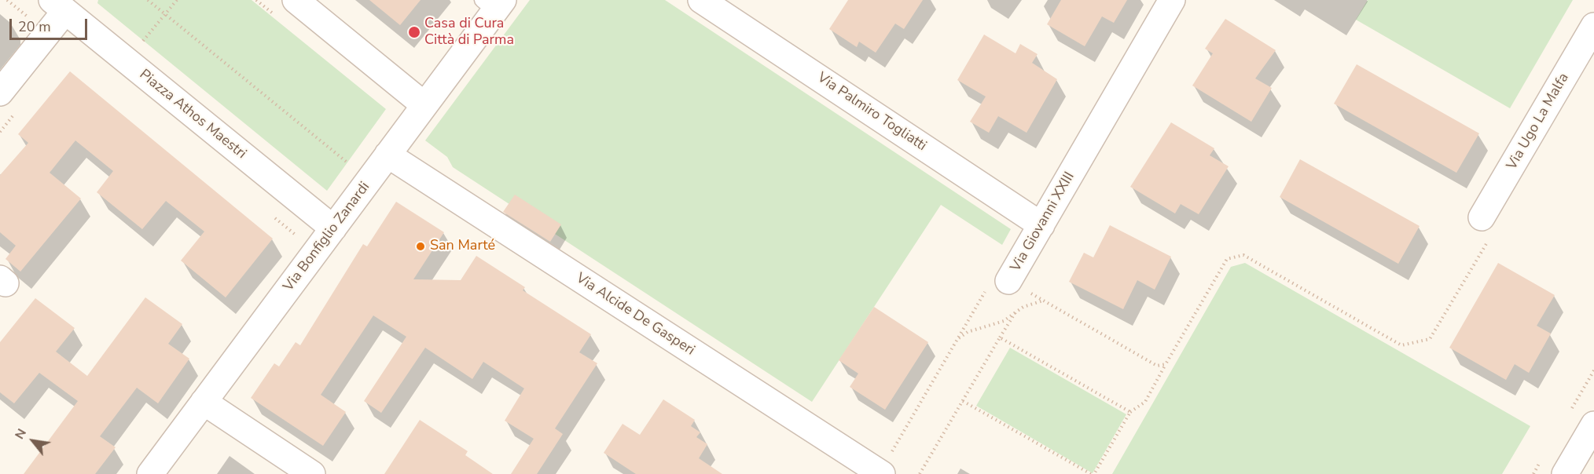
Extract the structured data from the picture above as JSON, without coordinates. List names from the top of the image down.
{
  "streets": {
    "street": [
      "Via Palmiro Togliatti",
      "Piazza Athos Maestri",
      "Via Ugo La Malfa",
      "Via Giovanni XXIII",
      "Via Bonfiglio Zanardi",
      "Via Alcide De Gasperi"
    ]
  },
  "crossings": [
    ["Via Palmiro Togliatti", "Via Giovanni XXIII"],
    ["Piazza Athos Maestri", "Via Bonfiglio Zanardi"],
    ["Via Giovanni XXIII", "Via Alcide De Gasperi"],
    ["Via Bonfiglio Zanardi", "Via Alcide De Gasperi"]
  ],
  "places": ["Casa di Cura Città di Parma", "San Marté"],
  "scale_bar": "20 m",
  "north": "top left"
}
